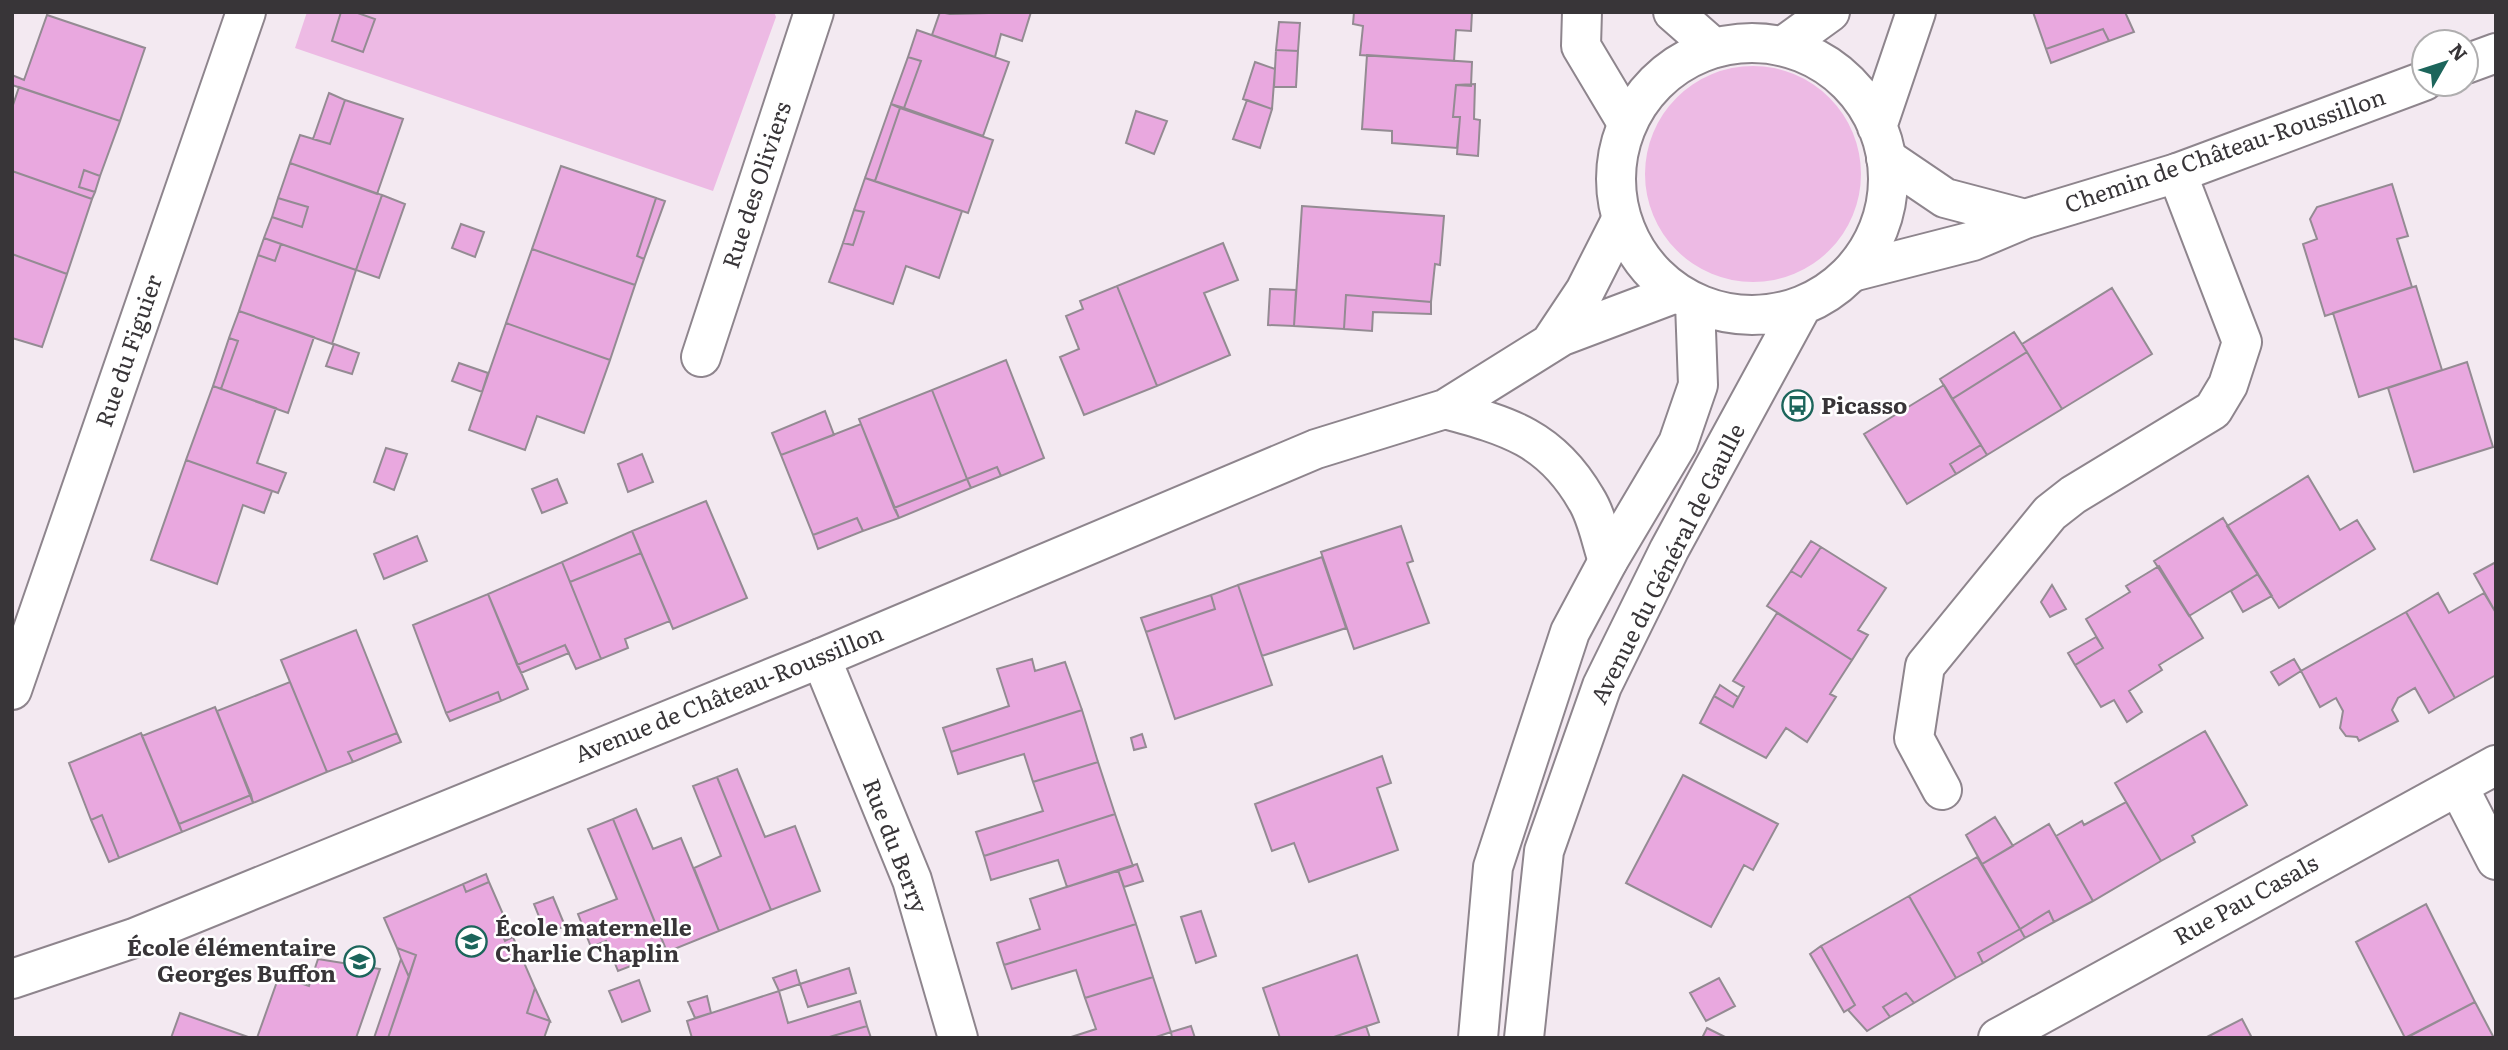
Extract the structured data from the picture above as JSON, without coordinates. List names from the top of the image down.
{
  "streets": {
    "street": [
      "Chemin de Château-Roussillon",
      "Rue des Oliviers",
      "Rue du Figuier",
      "Avenue du Général de Gaulle",
      "Avenue de Château-Roussillon",
      "Rue du Berry",
      "Rue Pau Casals"
    ]
  },
  "crossings": [
    ["Avenue du Général de Gaulle", "Avenue de Château-Roussillon"],
    ["Avenue de Château-Roussillon", "Rue du Berry"]
  ],
  "places": {
    "bus stop": ["Picasso"],
    "school or university": ["École maternelle Charlie Chaplin", "École élémentaire Georges Buffon"]
  },
  "north": "top right"
}
